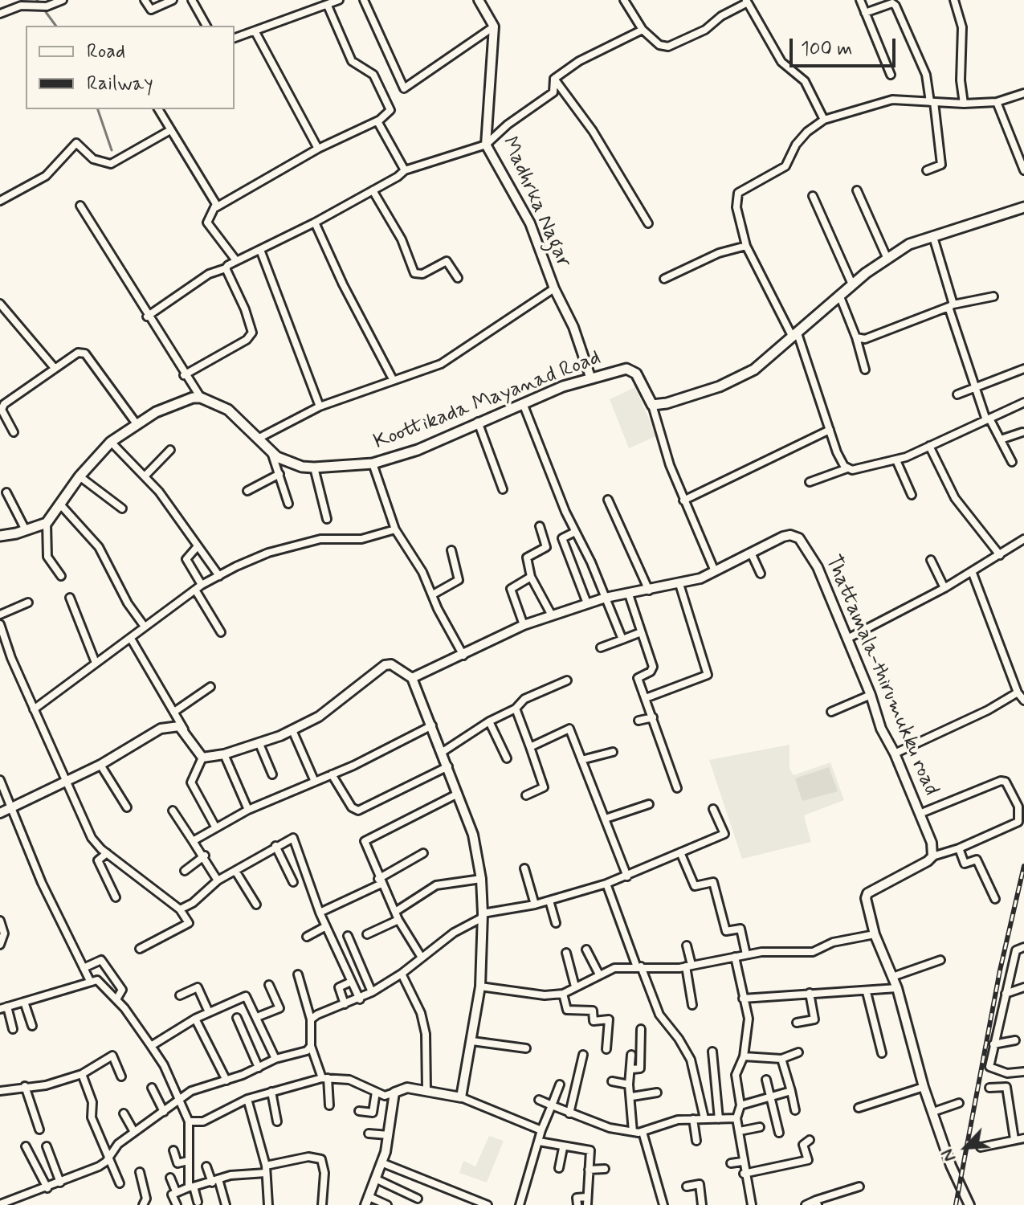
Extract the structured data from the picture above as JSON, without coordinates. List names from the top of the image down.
{
  "streets": {
    "main road": ["Koottikada Mayanad Road"],
    "street": ["Madhrka Nagar", "Thattamala-thirumukku road"]
  },
  "crossings": [
    ["Madhrka Nagar", "Koottikada Mayanad Road"]
  ],
  "legend": ["Road", "Railway"],
  "scale_bar": "100 m",
  "north": "bottom left"
}
